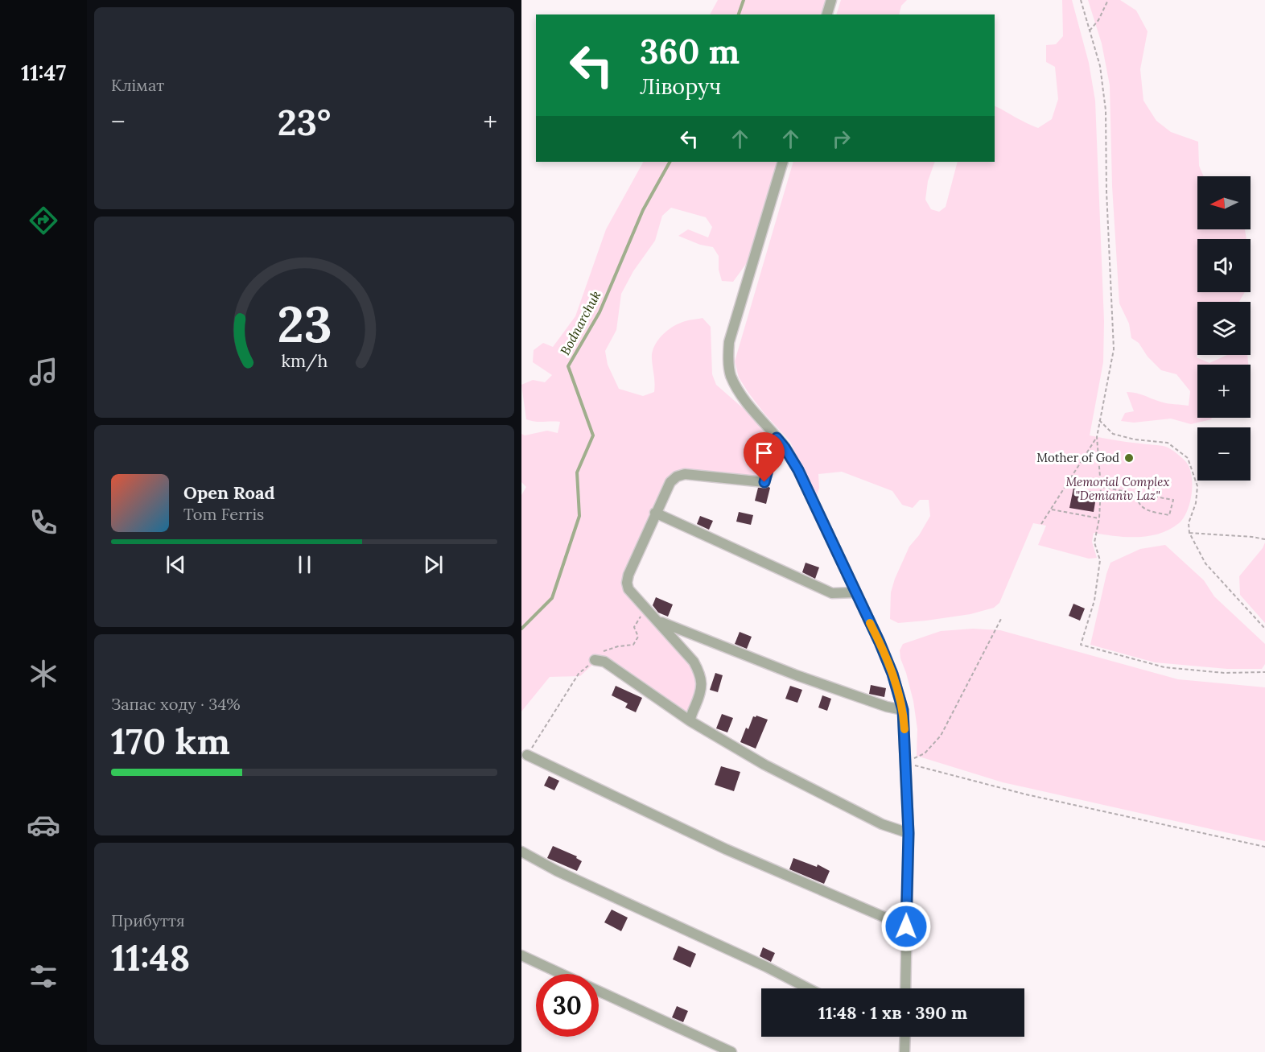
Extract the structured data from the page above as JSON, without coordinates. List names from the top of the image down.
{
  "water": ["Bodnarchuk"],
  "parks": ["Memorial Complex \"Demianiv Laz\""],
  "places": ["Mother of God"],
  "north": "left",
  "page": {
    "tabs": "11:47",
    "tile": [
      "Клімат",
      ["Запас ходу · 34%", "170 km"],
      ["Прибуття", "11:48"]
    ],
    "turn": ["360 m", "Ліворуч"],
    "heat": ["−", "23°", "+"],
    "map_buttons": ["+", "−"],
    "song": ["Open Road", "Tom Ferris"],
    "limit": "30",
    "trip": "11:48 · 1 хв · 390 m",
    "gauge": ["23", "km/h"]
  }
}
